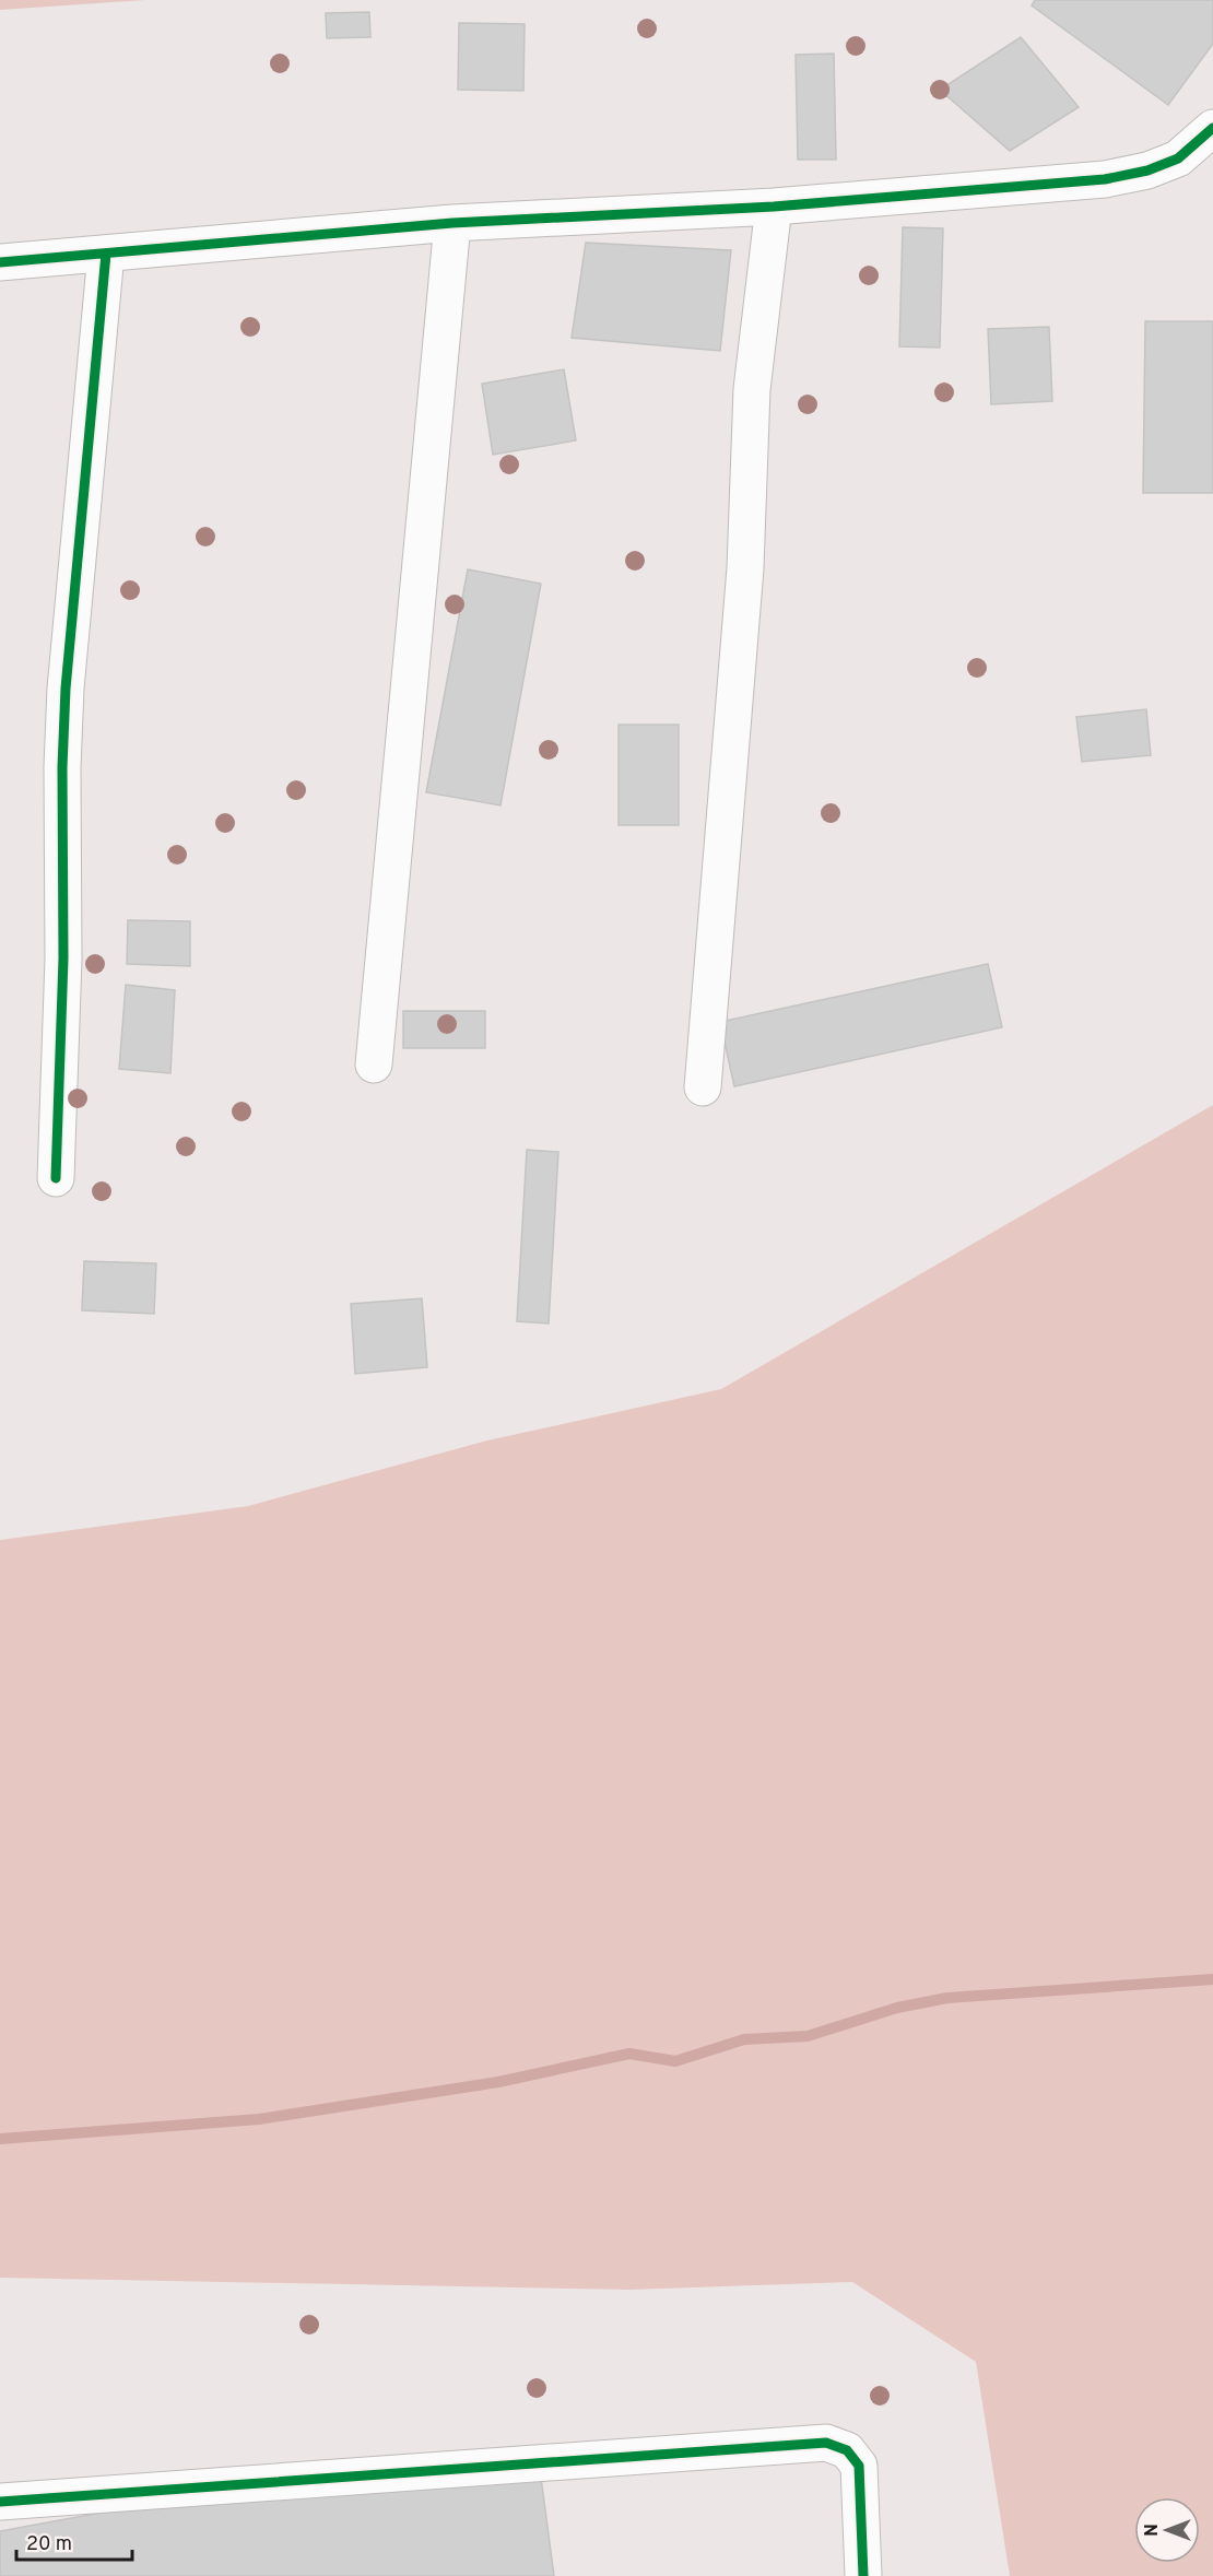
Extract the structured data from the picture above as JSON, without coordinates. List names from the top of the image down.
{
  "scale_bar": "20 m",
  "north": "left"
}
